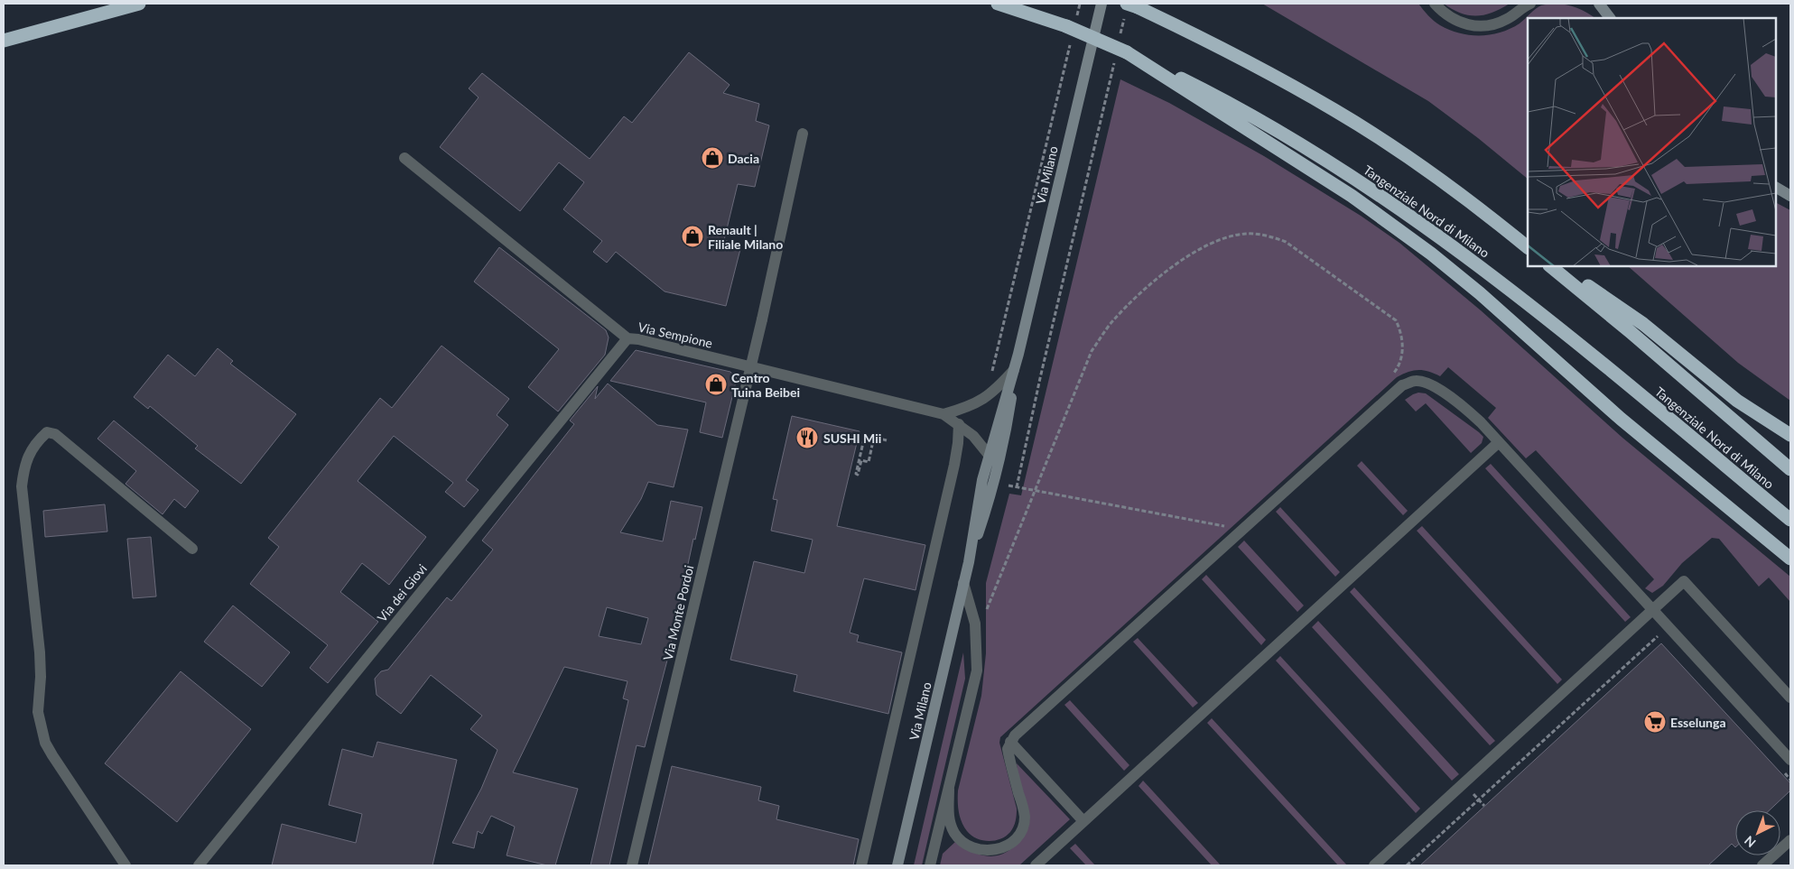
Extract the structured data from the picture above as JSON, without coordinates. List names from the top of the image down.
{
  "streets": {
    "highway": ["Tangenziale Nord di Milano"],
    "street": [
      "Via Milano",
      "Via Sempione",
      "Via dei Giovi",
      "Via Monte Pordoi"
    ]
  },
  "crossings": [
    ["Via Milano", "Via Sempione"],
    ["Via Sempione", "Via dei Giovi"],
    ["Via Sempione", "Via Monte Pordoi"]
  ],
  "places": {
    "shop": ["Dacia", "Renault | Filiale Milano", "Centro Tuina Beibei"],
    "restaurant": ["SUSHI Mii"],
    "supermarket": ["Esselunga"]
  },
  "north": "bottom left"
}
